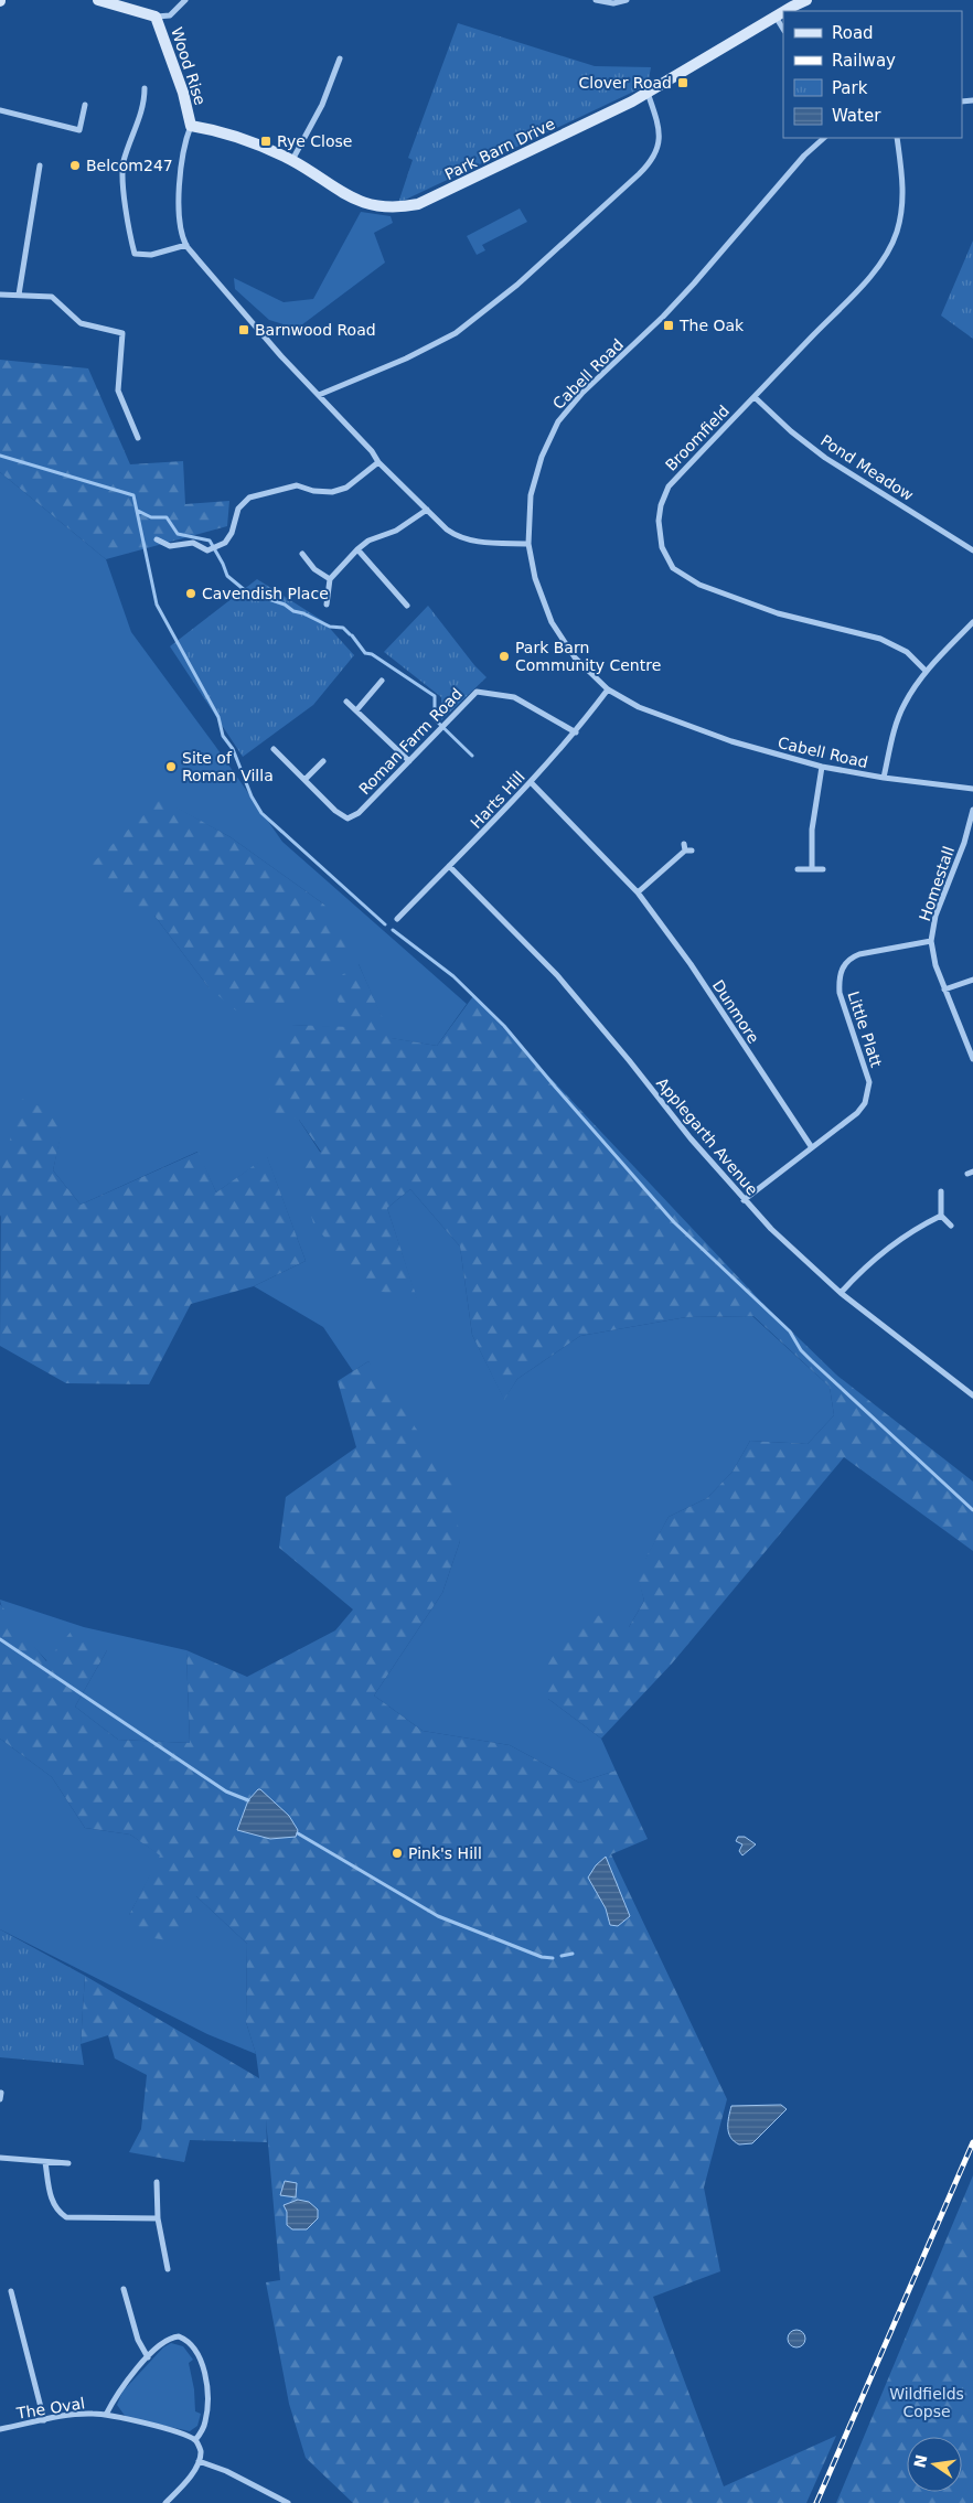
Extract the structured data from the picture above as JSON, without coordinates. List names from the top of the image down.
{
  "streets": {
    "street": [
      "Wood Rise",
      "Park Barn Drive",
      "Cabell Road",
      "Broomfield",
      "Pond Meadow",
      "Roman Farm Road",
      "Harts Hill",
      "Homestall",
      "Dunmore",
      "Little Platt",
      "Applegarth Avenue",
      "The Oval"
    ]
  },
  "crossings": [
    ["Wood Rise", "Park Barn Drive"],
    ["Cabell Road", "Harts Hill"],
    ["Broomfield", "Pond Meadow"],
    ["Roman Farm Road", "Harts Hill"],
    ["Harts Hill", "Dunmore"],
    ["Harts Hill", "Applegarth Avenue"],
    ["Homestall", "Little Platt"],
    ["Dunmore", "Little Platt"],
    ["Little Platt", "Applegarth Avenue"]
  ],
  "parks": ["Wildfields Copse"],
  "places": {
    "transit": [
      "Clover Road",
      "Rye Close",
      "The Oak",
      "Barnwood Road"
    ],
    "other": [
      "Belcom247",
      "Cavendish Place",
      "Park Barn Community Centre",
      "Site of Roman Villa",
      "Pink's Hill"
    ]
  },
  "legend": [
    "Road",
    "Railway",
    "Park",
    "Water"
  ],
  "north": "left"
}
